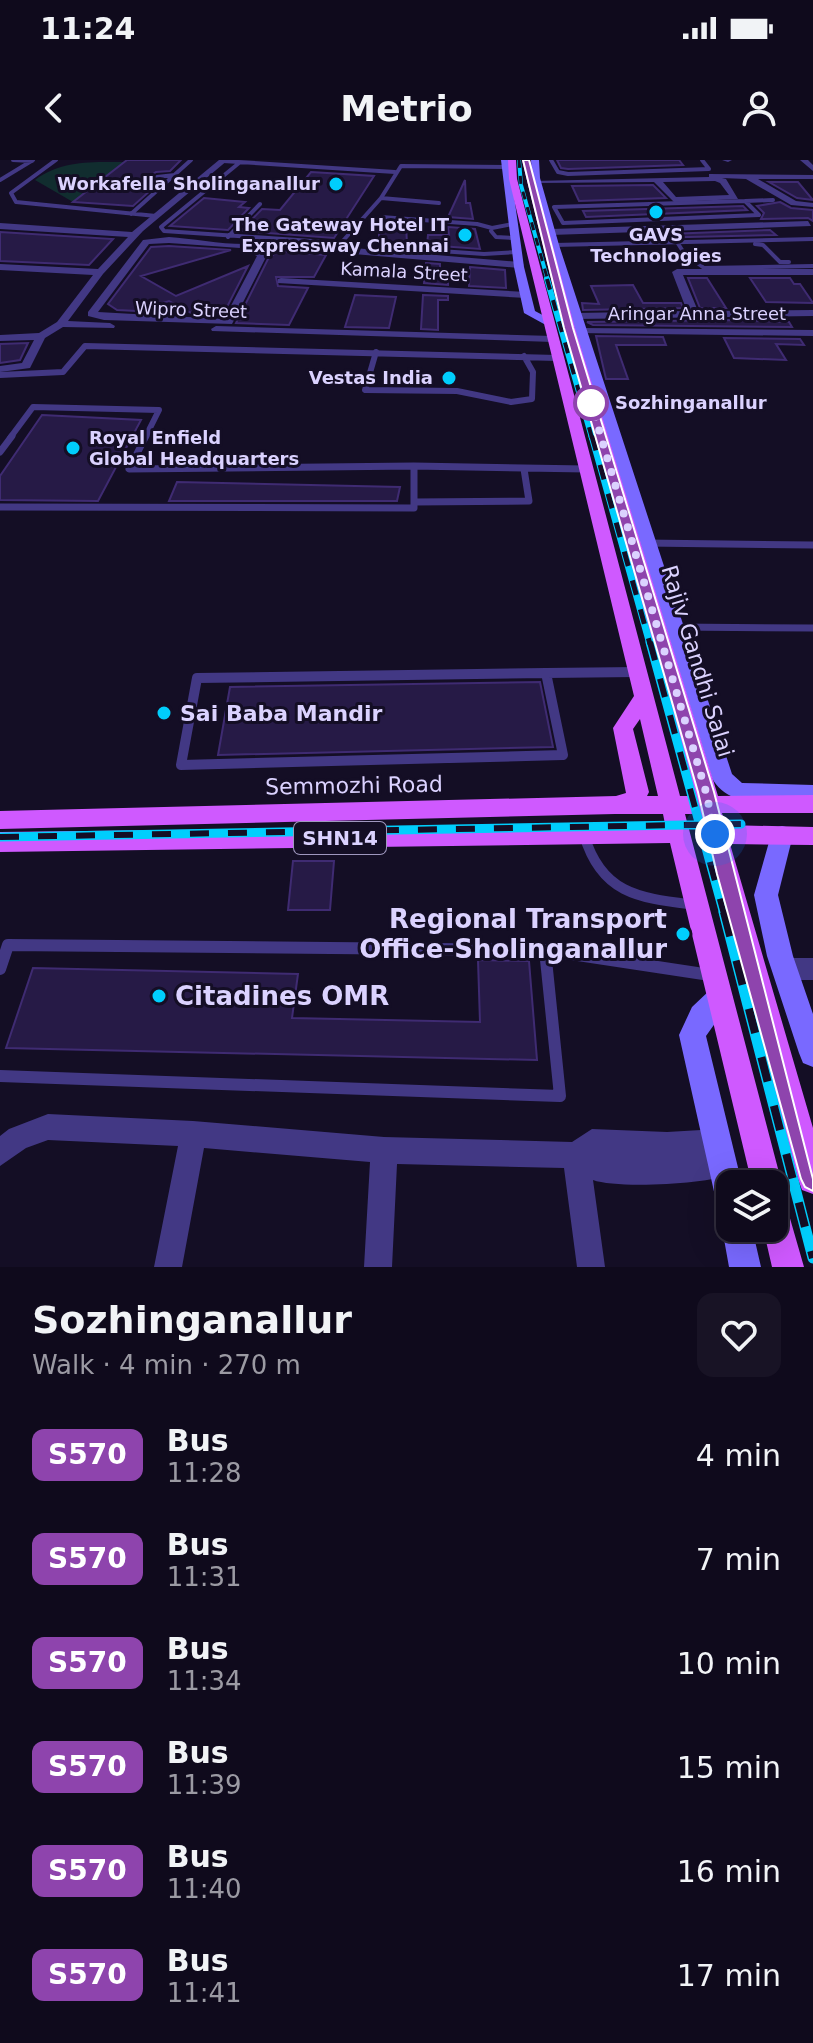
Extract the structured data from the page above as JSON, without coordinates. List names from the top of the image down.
{
  "streets": {
    "main road": ["Rajiv Gandhi Salai", "Semmozhi Road", "SHN14"],
    "street": ["Kamala Street", "Wipro Street", "Aringar Anna Street"]
  },
  "crossings": [
    ["Wipro Street", "Rajiv Gandhi Salai"],
    ["Rajiv Gandhi Salai", "Semmozhi Road"],
    ["Rajiv Gandhi Salai", "SHN14"],
    ["Semmozhi Road", "SHN14"]
  ],
  "places": [
    "Workafella Sholinganallur",
    "GAVS Technologies",
    "The Gateway Hotel IT Expressway Chennai",
    "Vestas India",
    "Sozhinganallur",
    "Royal Enfield Global Headquarters",
    "Sai Baba Mandir",
    "Regional Transport Office-Sholinganallur",
    "Citadines OMR"
  ],
  "lines": ["bus line S570"],
  "page": {
    "status": "11:24",
    "header": "Metrio",
    "heading": ["Sozhinganallur", "Walk · 4 min · 270 m"],
    "list": [
      {
        "mark": "S570",
        "name": "Bus",
        "note": "11:28",
        "value": "4 min"
      },
      {
        "mark": "S570",
        "name": "Bus",
        "note": "11:31",
        "value": "7 min"
      },
      {
        "mark": "S570",
        "name": "Bus",
        "note": "11:34",
        "value": "10 min"
      },
      {
        "mark": "S570",
        "name": "Bus",
        "note": "11:39",
        "value": "15 min"
      },
      {
        "mark": "S570",
        "name": "Bus",
        "note": "11:40",
        "value": "16 min"
      },
      {
        "mark": "S570",
        "name": "Bus",
        "note": "11:41",
        "value": "17 min"
      }
    ]
  }
}
